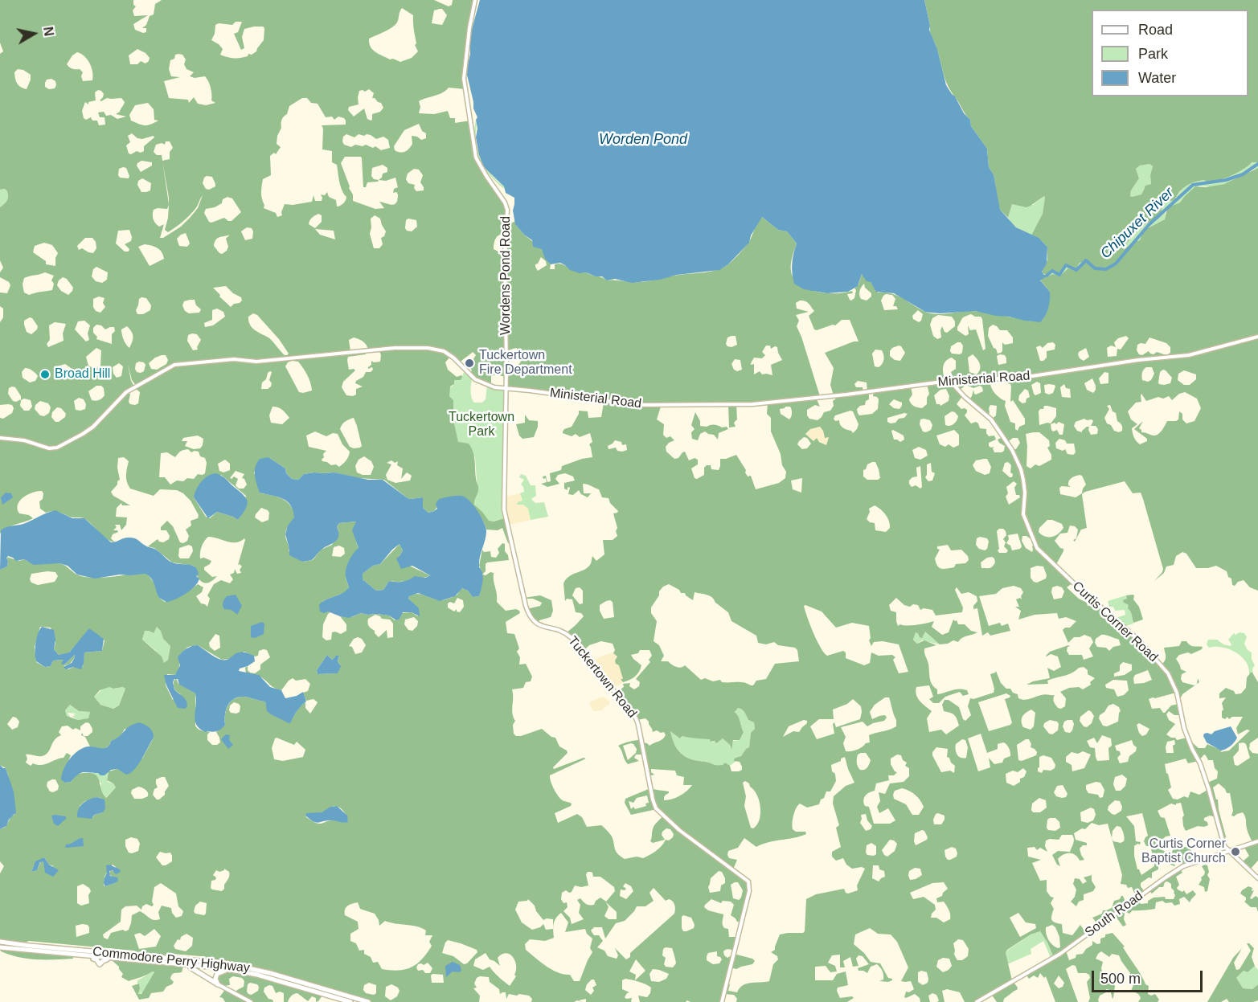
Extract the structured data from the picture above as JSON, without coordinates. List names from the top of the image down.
{
  "streets": {
    "highway": ["Commodore Perry Highway"],
    "street": [
      "Wordens Pond Road",
      "Ministerial Road",
      "Curtis Corner Road",
      "Tuckertown Road",
      "South Road"
    ]
  },
  "crossings": [
    ["Wordens Pond Road", "Ministerial Road"],
    ["Wordens Pond Road", "Tuckertown Road"],
    ["Ministerial Road", "Curtis Corner Road"],
    ["Ministerial Road", "Tuckertown Road"],
    ["Curtis Corner Road", "South Road"]
  ],
  "water": ["Worden Pond", "Chipuxet River"],
  "parks": ["Tuckertown Park"],
  "places": ["Tuckertown Fire Department", "Broad Hill", "Curtis Corner Baptist Church"],
  "legend": ["Road", "Park", "Water"],
  "scale_bar": "500 m",
  "north": "right"
}
